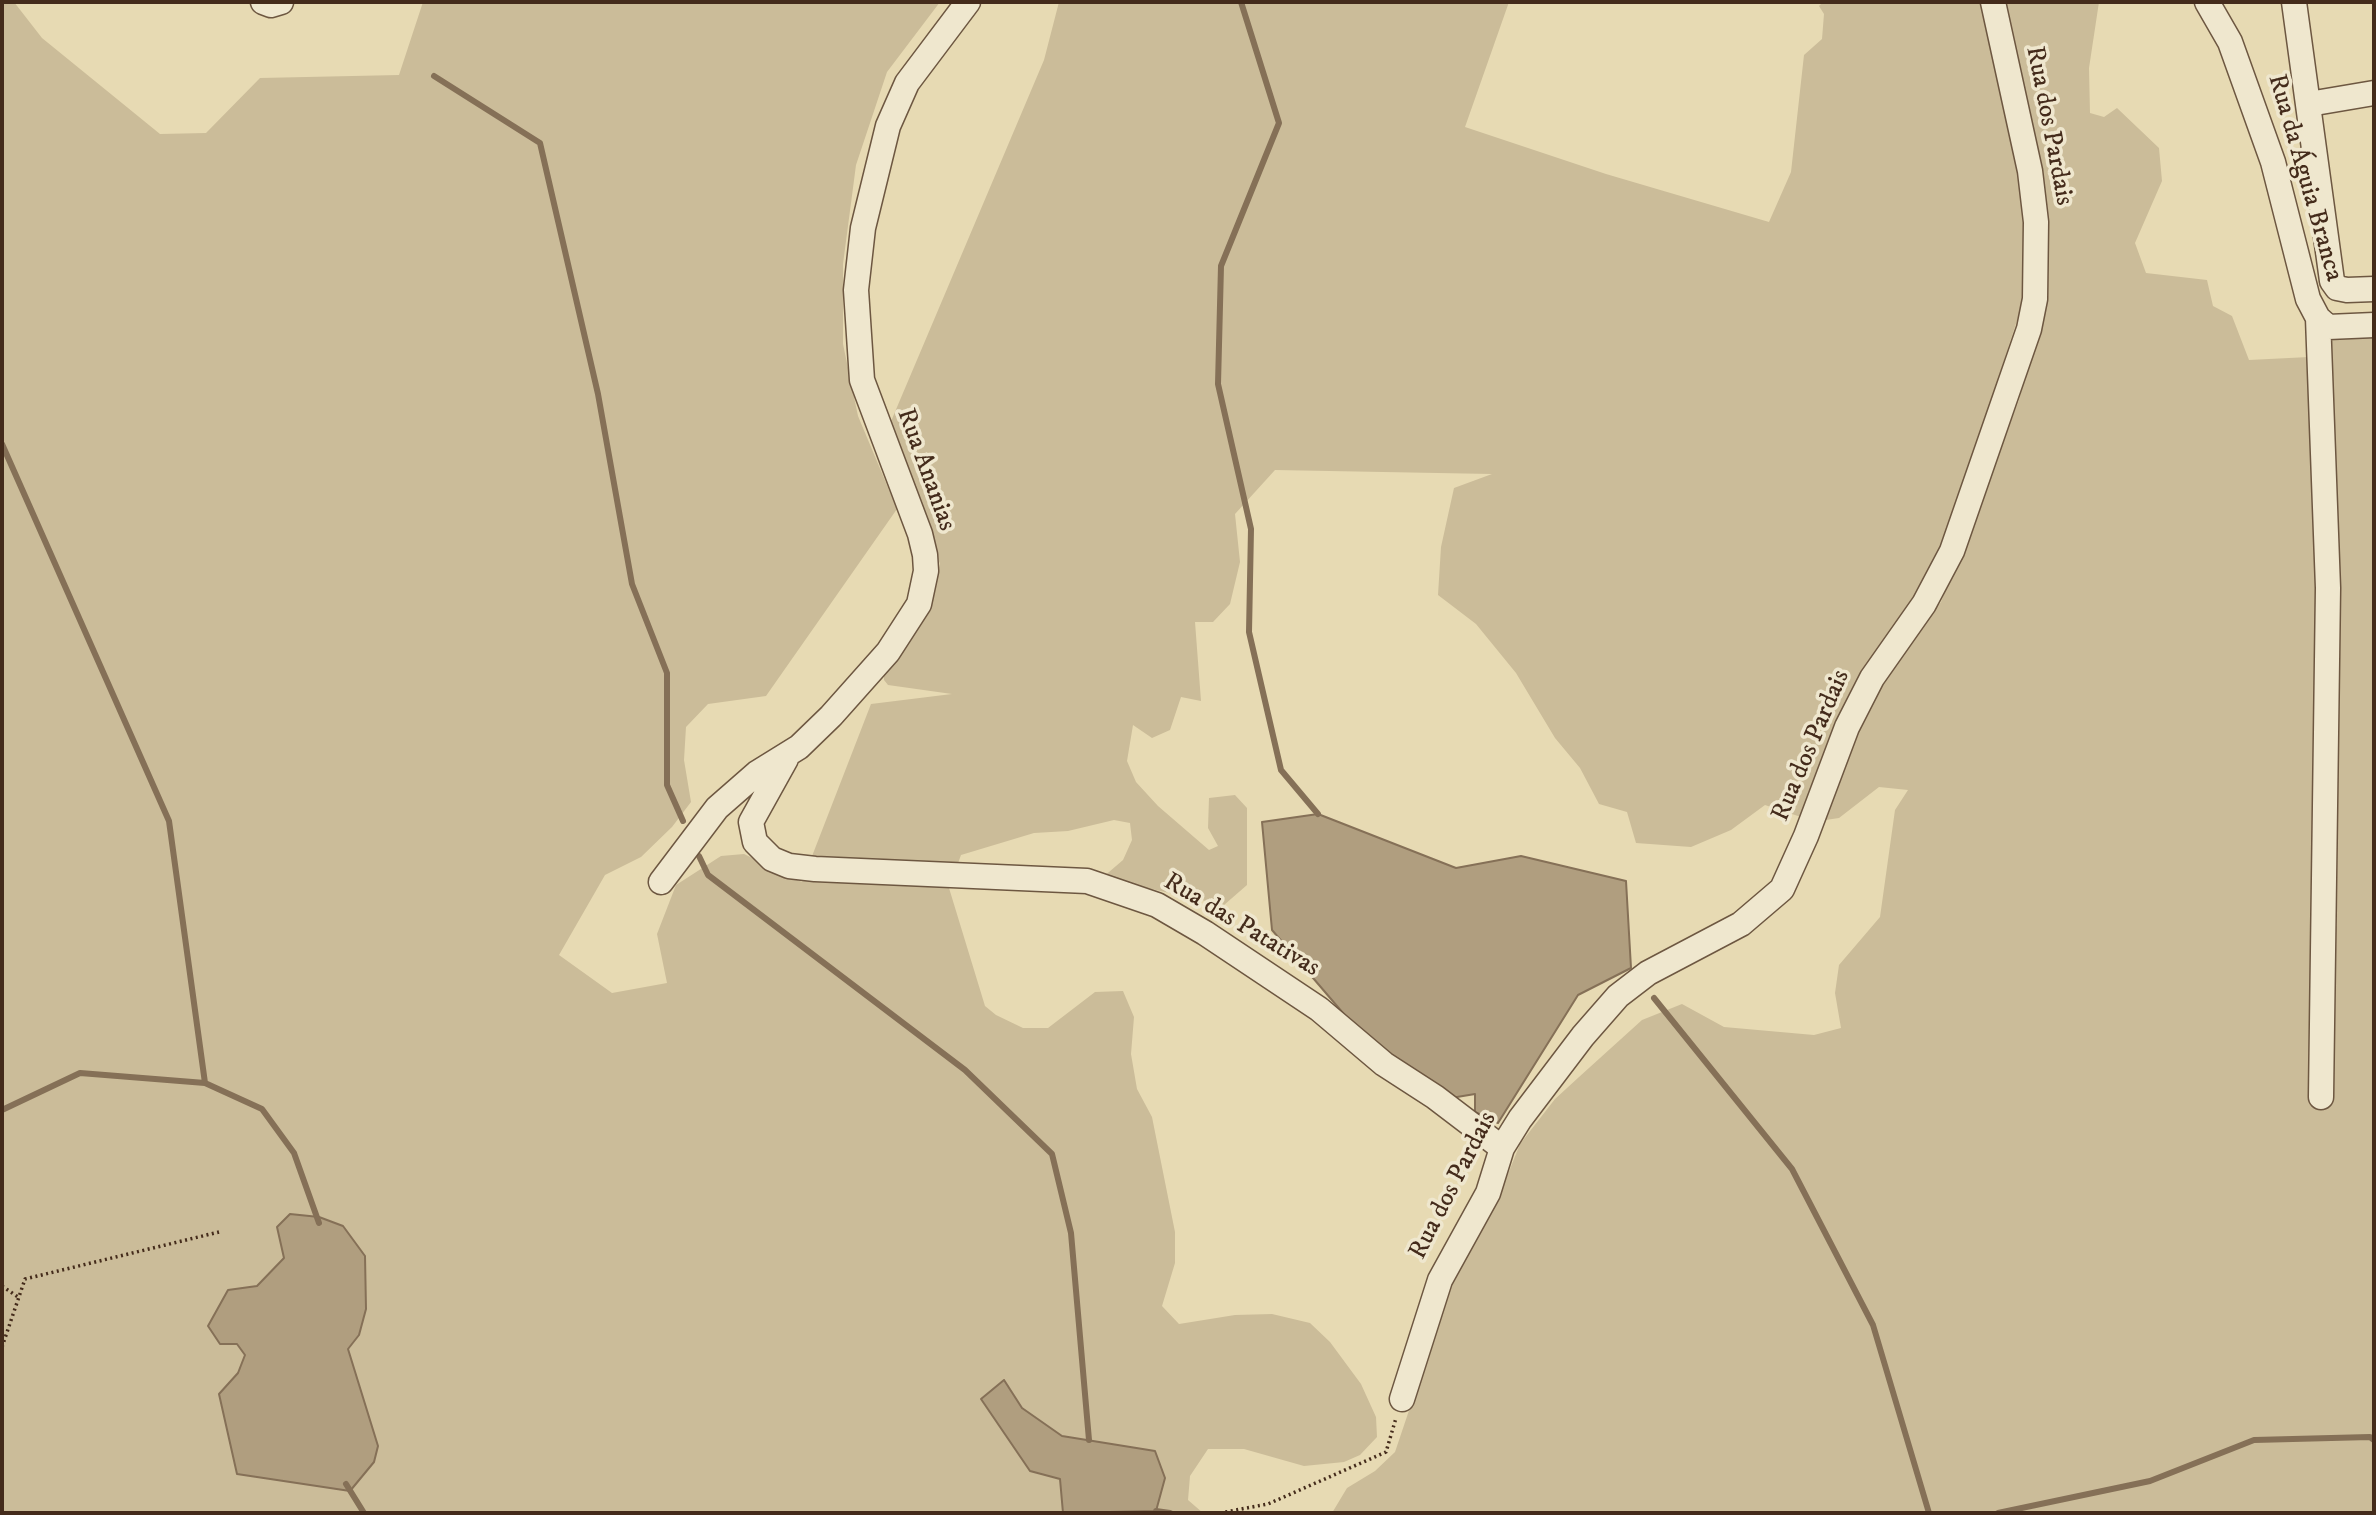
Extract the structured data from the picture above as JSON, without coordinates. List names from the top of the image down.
{
  "streets": {
    "street": [
      "Rua dos Pardais",
      "Rua da Águia Branca",
      "Rua Ananias",
      "Rua das Patativas"
    ]
  },
  "crossings": [
    ["Rua dos Pardais", "Rua das Patativas"],
    ["Rua Ananias", "Rua das Patativas"]
  ]
}
